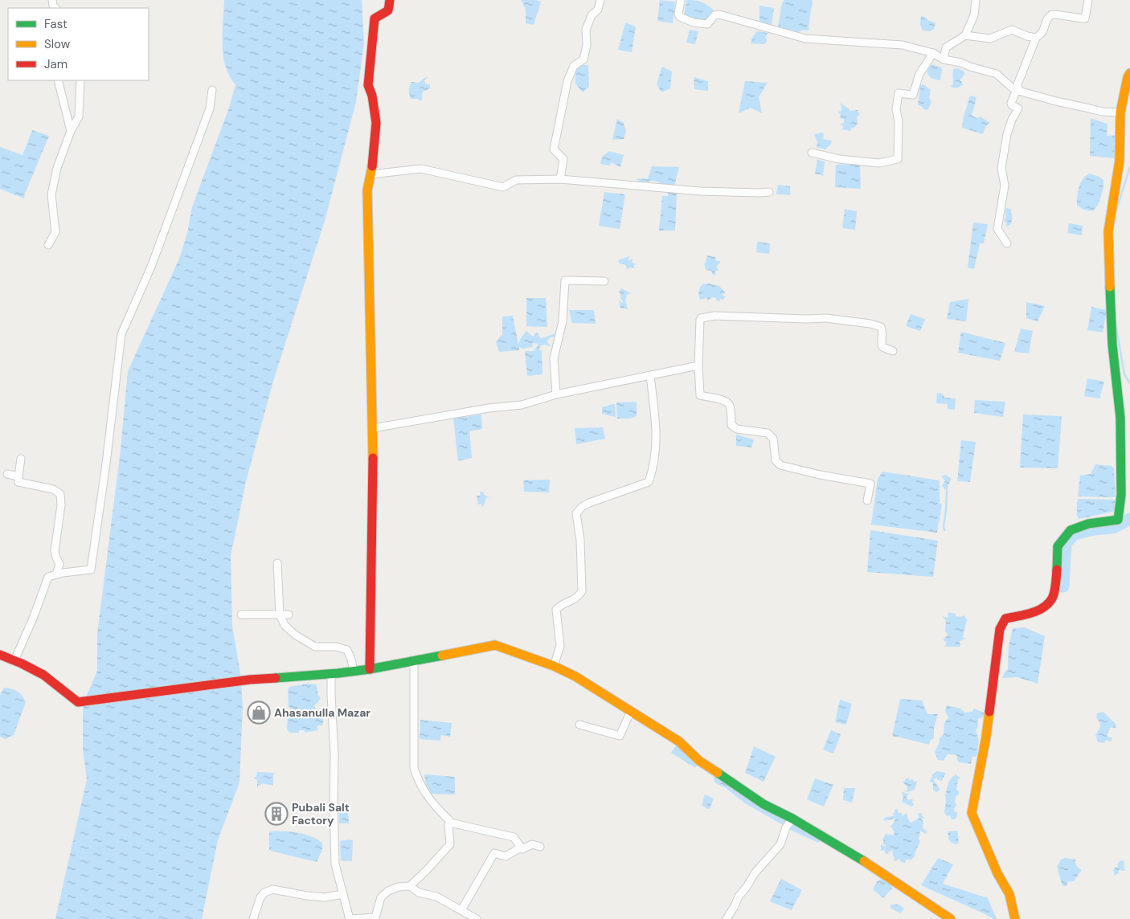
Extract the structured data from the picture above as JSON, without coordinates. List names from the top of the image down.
{
  "places": {
    "shop": ["Ahasanulla Mazar"],
    "building": ["Pubali Salt Factory"]
  },
  "legend": ["Fast", "Slow", "Jam"]
}
